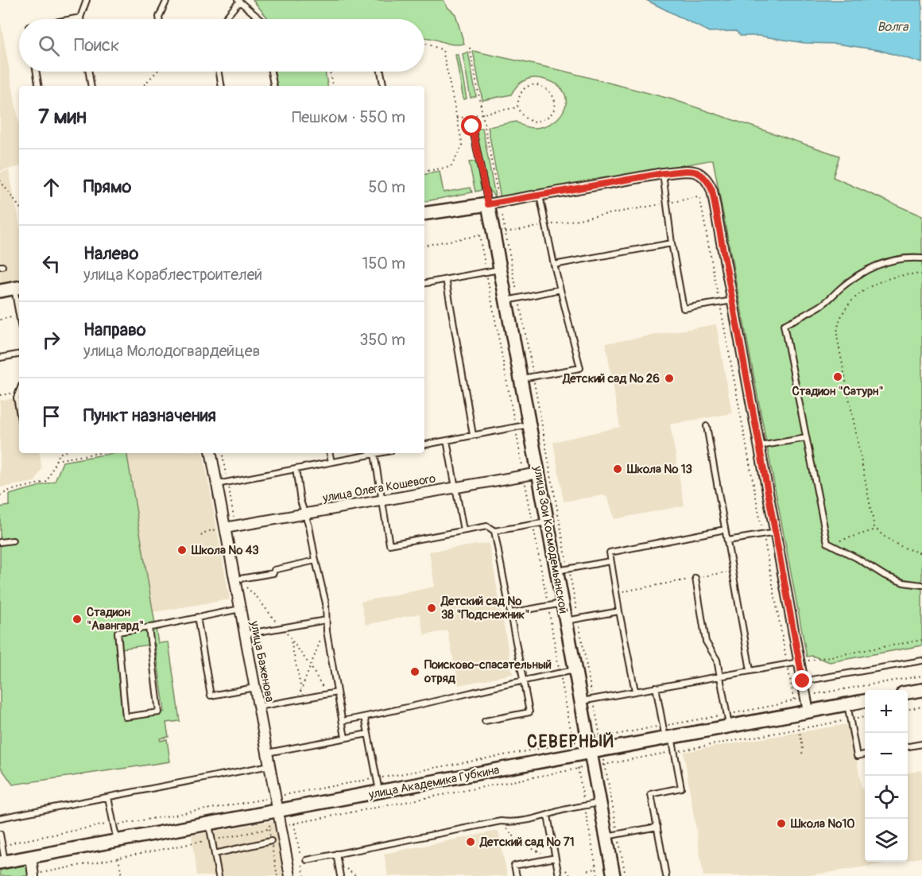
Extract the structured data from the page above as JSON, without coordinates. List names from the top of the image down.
{
  "streets": {
    "street": [
      "улица Олега Кошевого",
      "улица Зои Космодемьянской",
      "улица Баженова",
      "улица Академика Губкина"
    ]
  },
  "crossings": [
    ["улица Олега Кошевого", "улица Зои Космодемьянской"],
    ["улица Олега Кошевого", "улица Баженова"],
    ["улица Зои Космодемьянской", "улица Академика Губкина"],
    ["улица Баженова", "улица Академика Губкина"]
  ],
  "districts": ["СЕВЕРНЫЙ"],
  "water": ["Волга"],
  "places": [
    "Стадион \"Сатурн\"",
    "Детский сад № 26",
    "Школа № 13",
    "Школа № 43",
    "Детский сад № 38 \"Подснежник\"",
    "Стадион \"Авангард\"",
    "Поисково-спасательный отряд",
    "Школа №10",
    "Детский сад № 71"
  ],
  "page": {
    "search": "Поиск",
    "heading": ["7 мин", "Пешком · 550 m"],
    "list": [
      ["Прямо", "50 m"],
      ["Налево", "улица Кораблестроителей", "150 m"],
      ["Направо", "улица Молодогвардейцев", "350 m"],
      "Пункт назначения"
    ],
    "map_buttons": ["+", "−"]
  }
}
